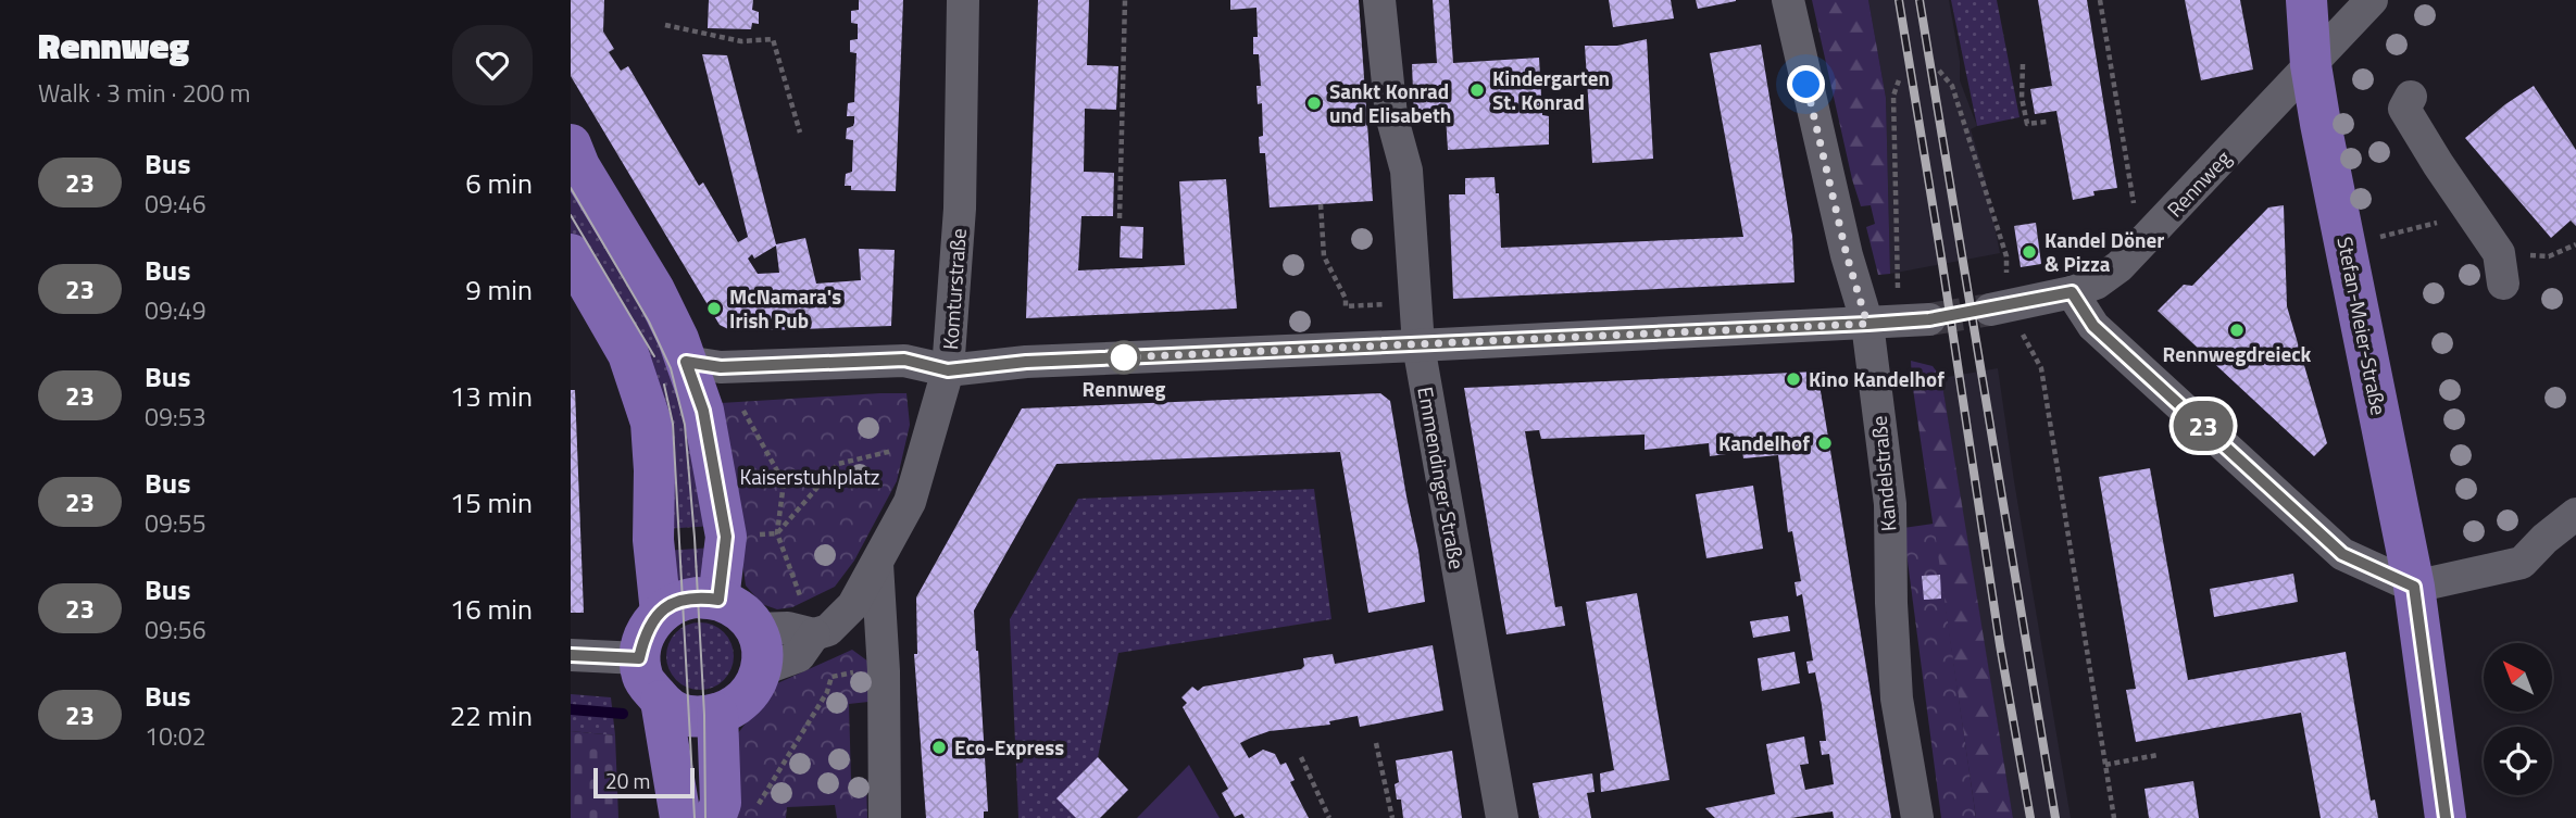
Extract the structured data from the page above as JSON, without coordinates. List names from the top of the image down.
{
  "streets": {
    "main road": ["Stefan-Meier-Straße"],
    "street": [
      "Rennweg",
      "Komturstraße",
      "Kandelstraße",
      "Emmendinger Straße"
    ]
  },
  "crossings": [
    ["Rennweg", "Stefan-Meier-Straße"]
  ],
  "parks": ["Kaiserstuhlplatz"],
  "places": [
    "Kindergarten St. Konrad",
    "Sankt Konrad und Elisabeth",
    "Kandel Döner & Pizza",
    "McNamara's Irish Pub",
    "Rennwegdreieck",
    "Rennweg",
    "Kino Kandelhof",
    "Kandelhof",
    "Eco-Express"
  ],
  "lines": ["bus line 23"],
  "scale_bar": "20 m",
  "north": "top left",
  "page": {
    "heading": ["Rennweg", "Walk · 3 min · 200 m"],
    "on_map": "23",
    "list": [
      {
        "mark": "23",
        "name": "Bus",
        "note": "09:46",
        "value": "6 min"
      },
      {
        "mark": "23",
        "name": "Bus",
        "note": "09:49",
        "value": "9 min"
      },
      {
        "mark": "23",
        "name": "Bus",
        "note": "09:53",
        "value": "13 min"
      },
      {
        "mark": "23",
        "name": "Bus",
        "note": "09:55",
        "value": "15 min"
      },
      {
        "mark": "23",
        "name": "Bus",
        "note": "09:56",
        "value": "16 min"
      },
      {
        "mark": "23",
        "name": "Bus",
        "note": "10:02",
        "value": "22 min"
      }
    ],
    "scale": "20 m"
  }
}
